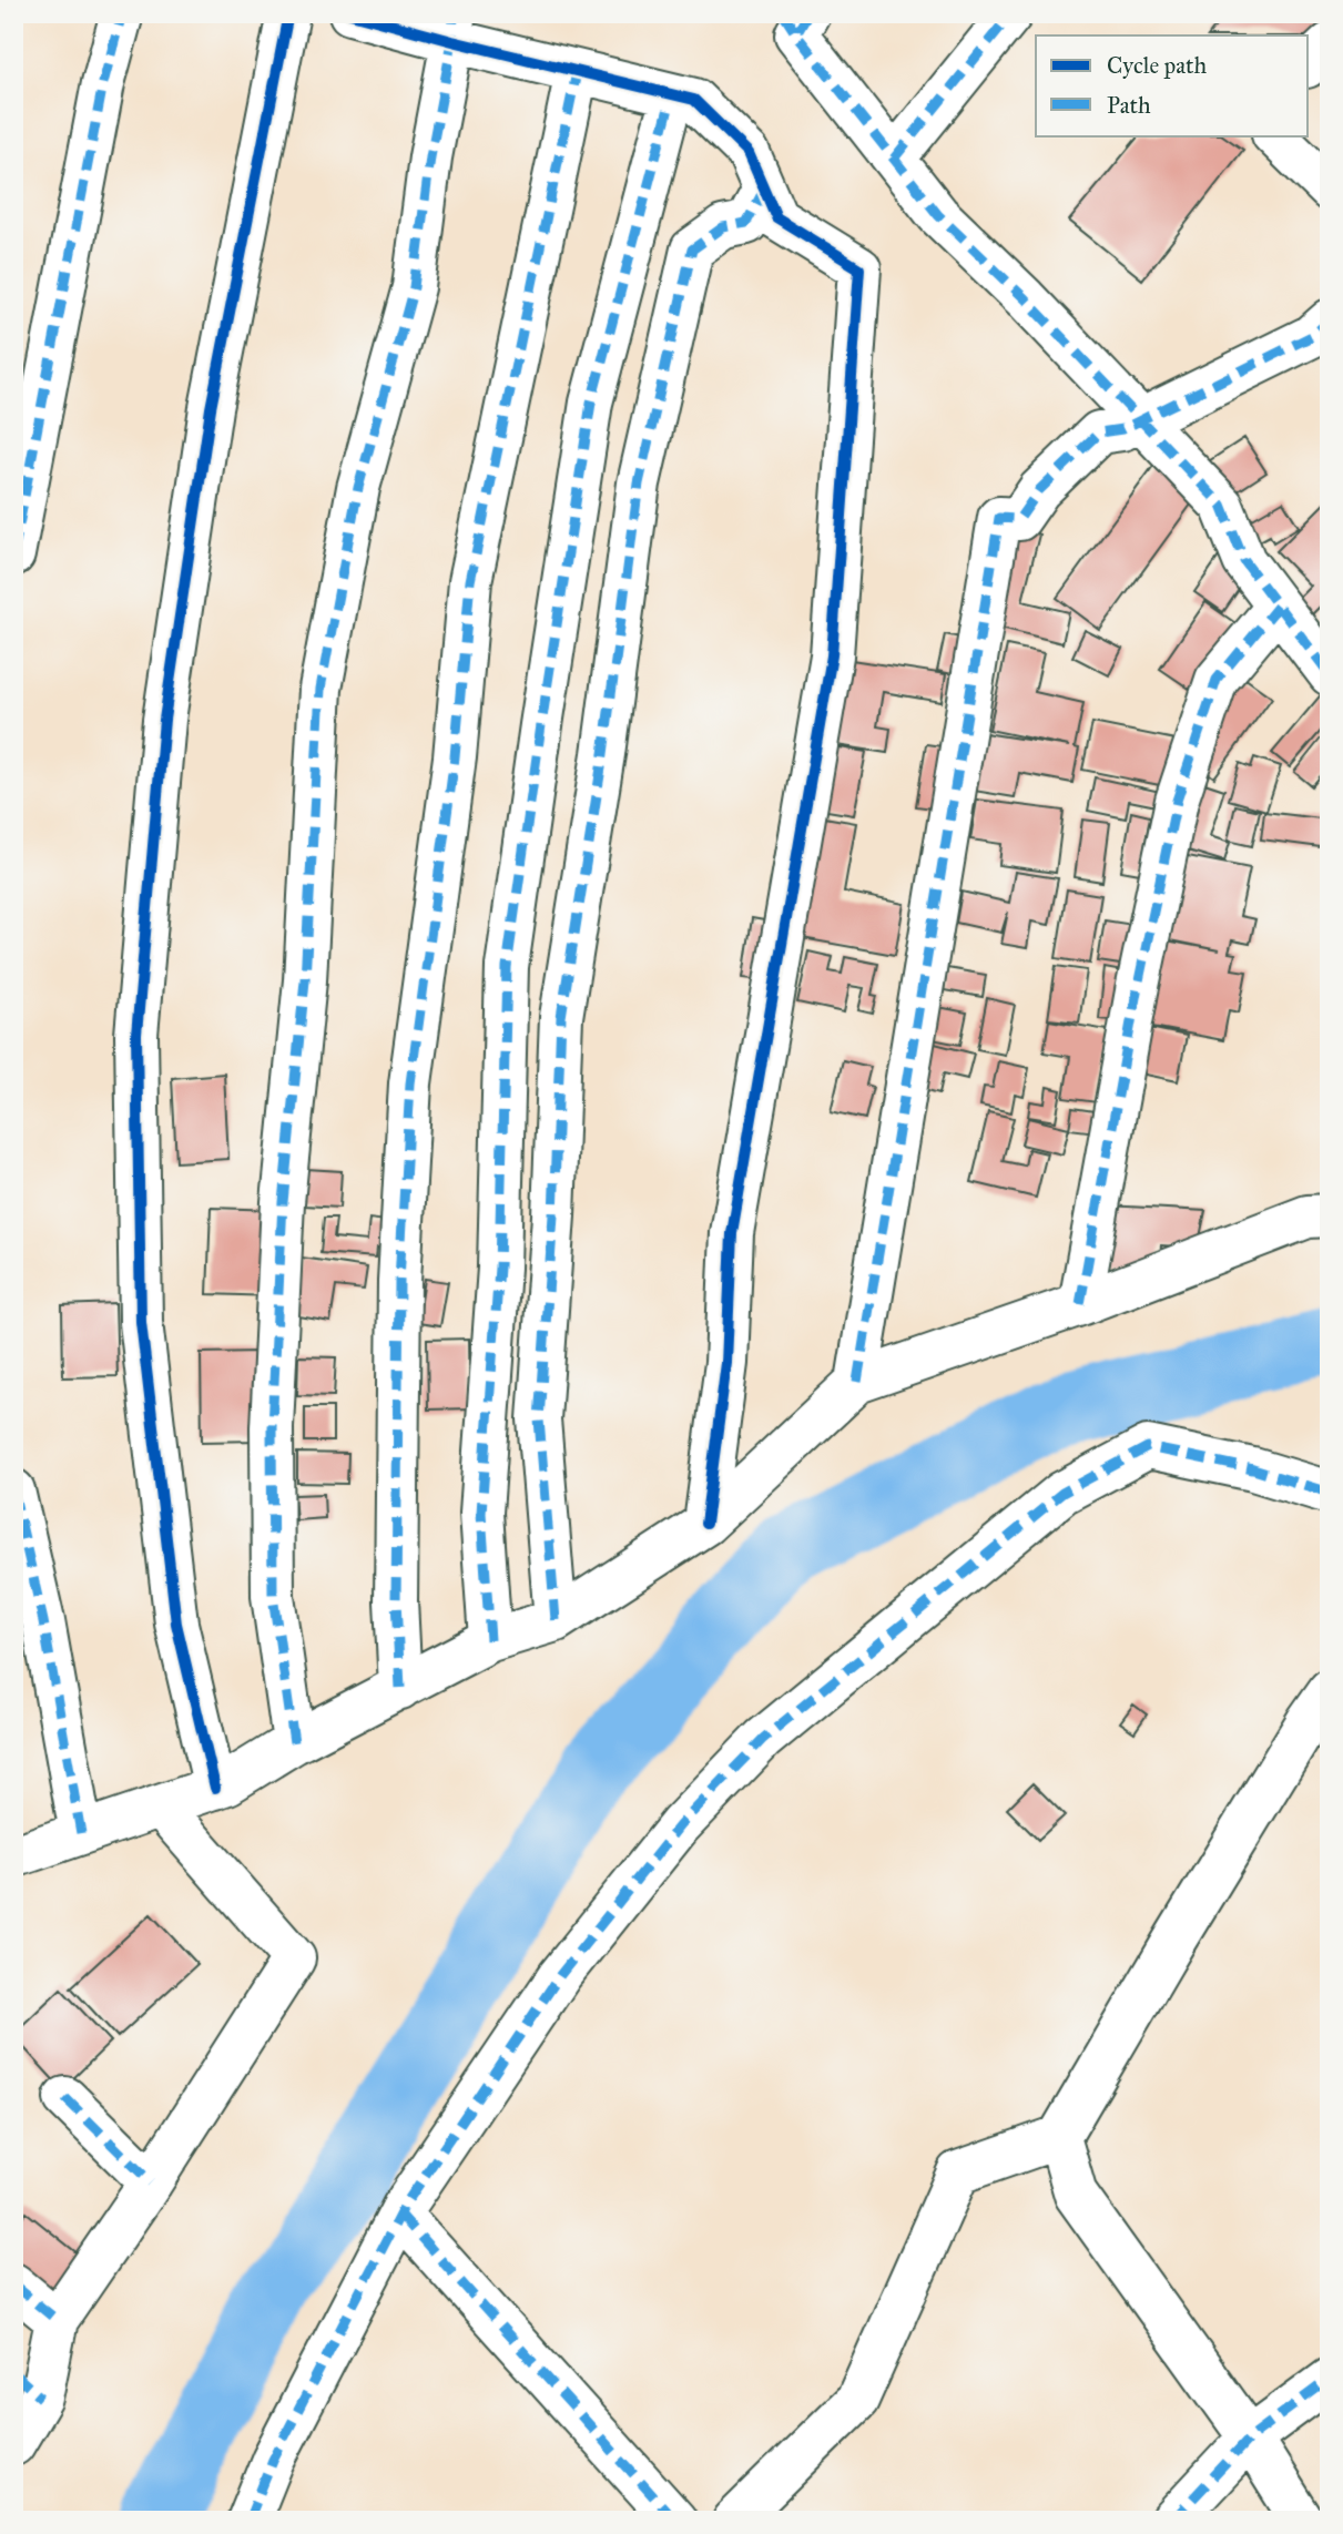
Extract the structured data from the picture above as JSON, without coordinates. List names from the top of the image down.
{
  "legend": ["Cycle path", "Path"]
}
